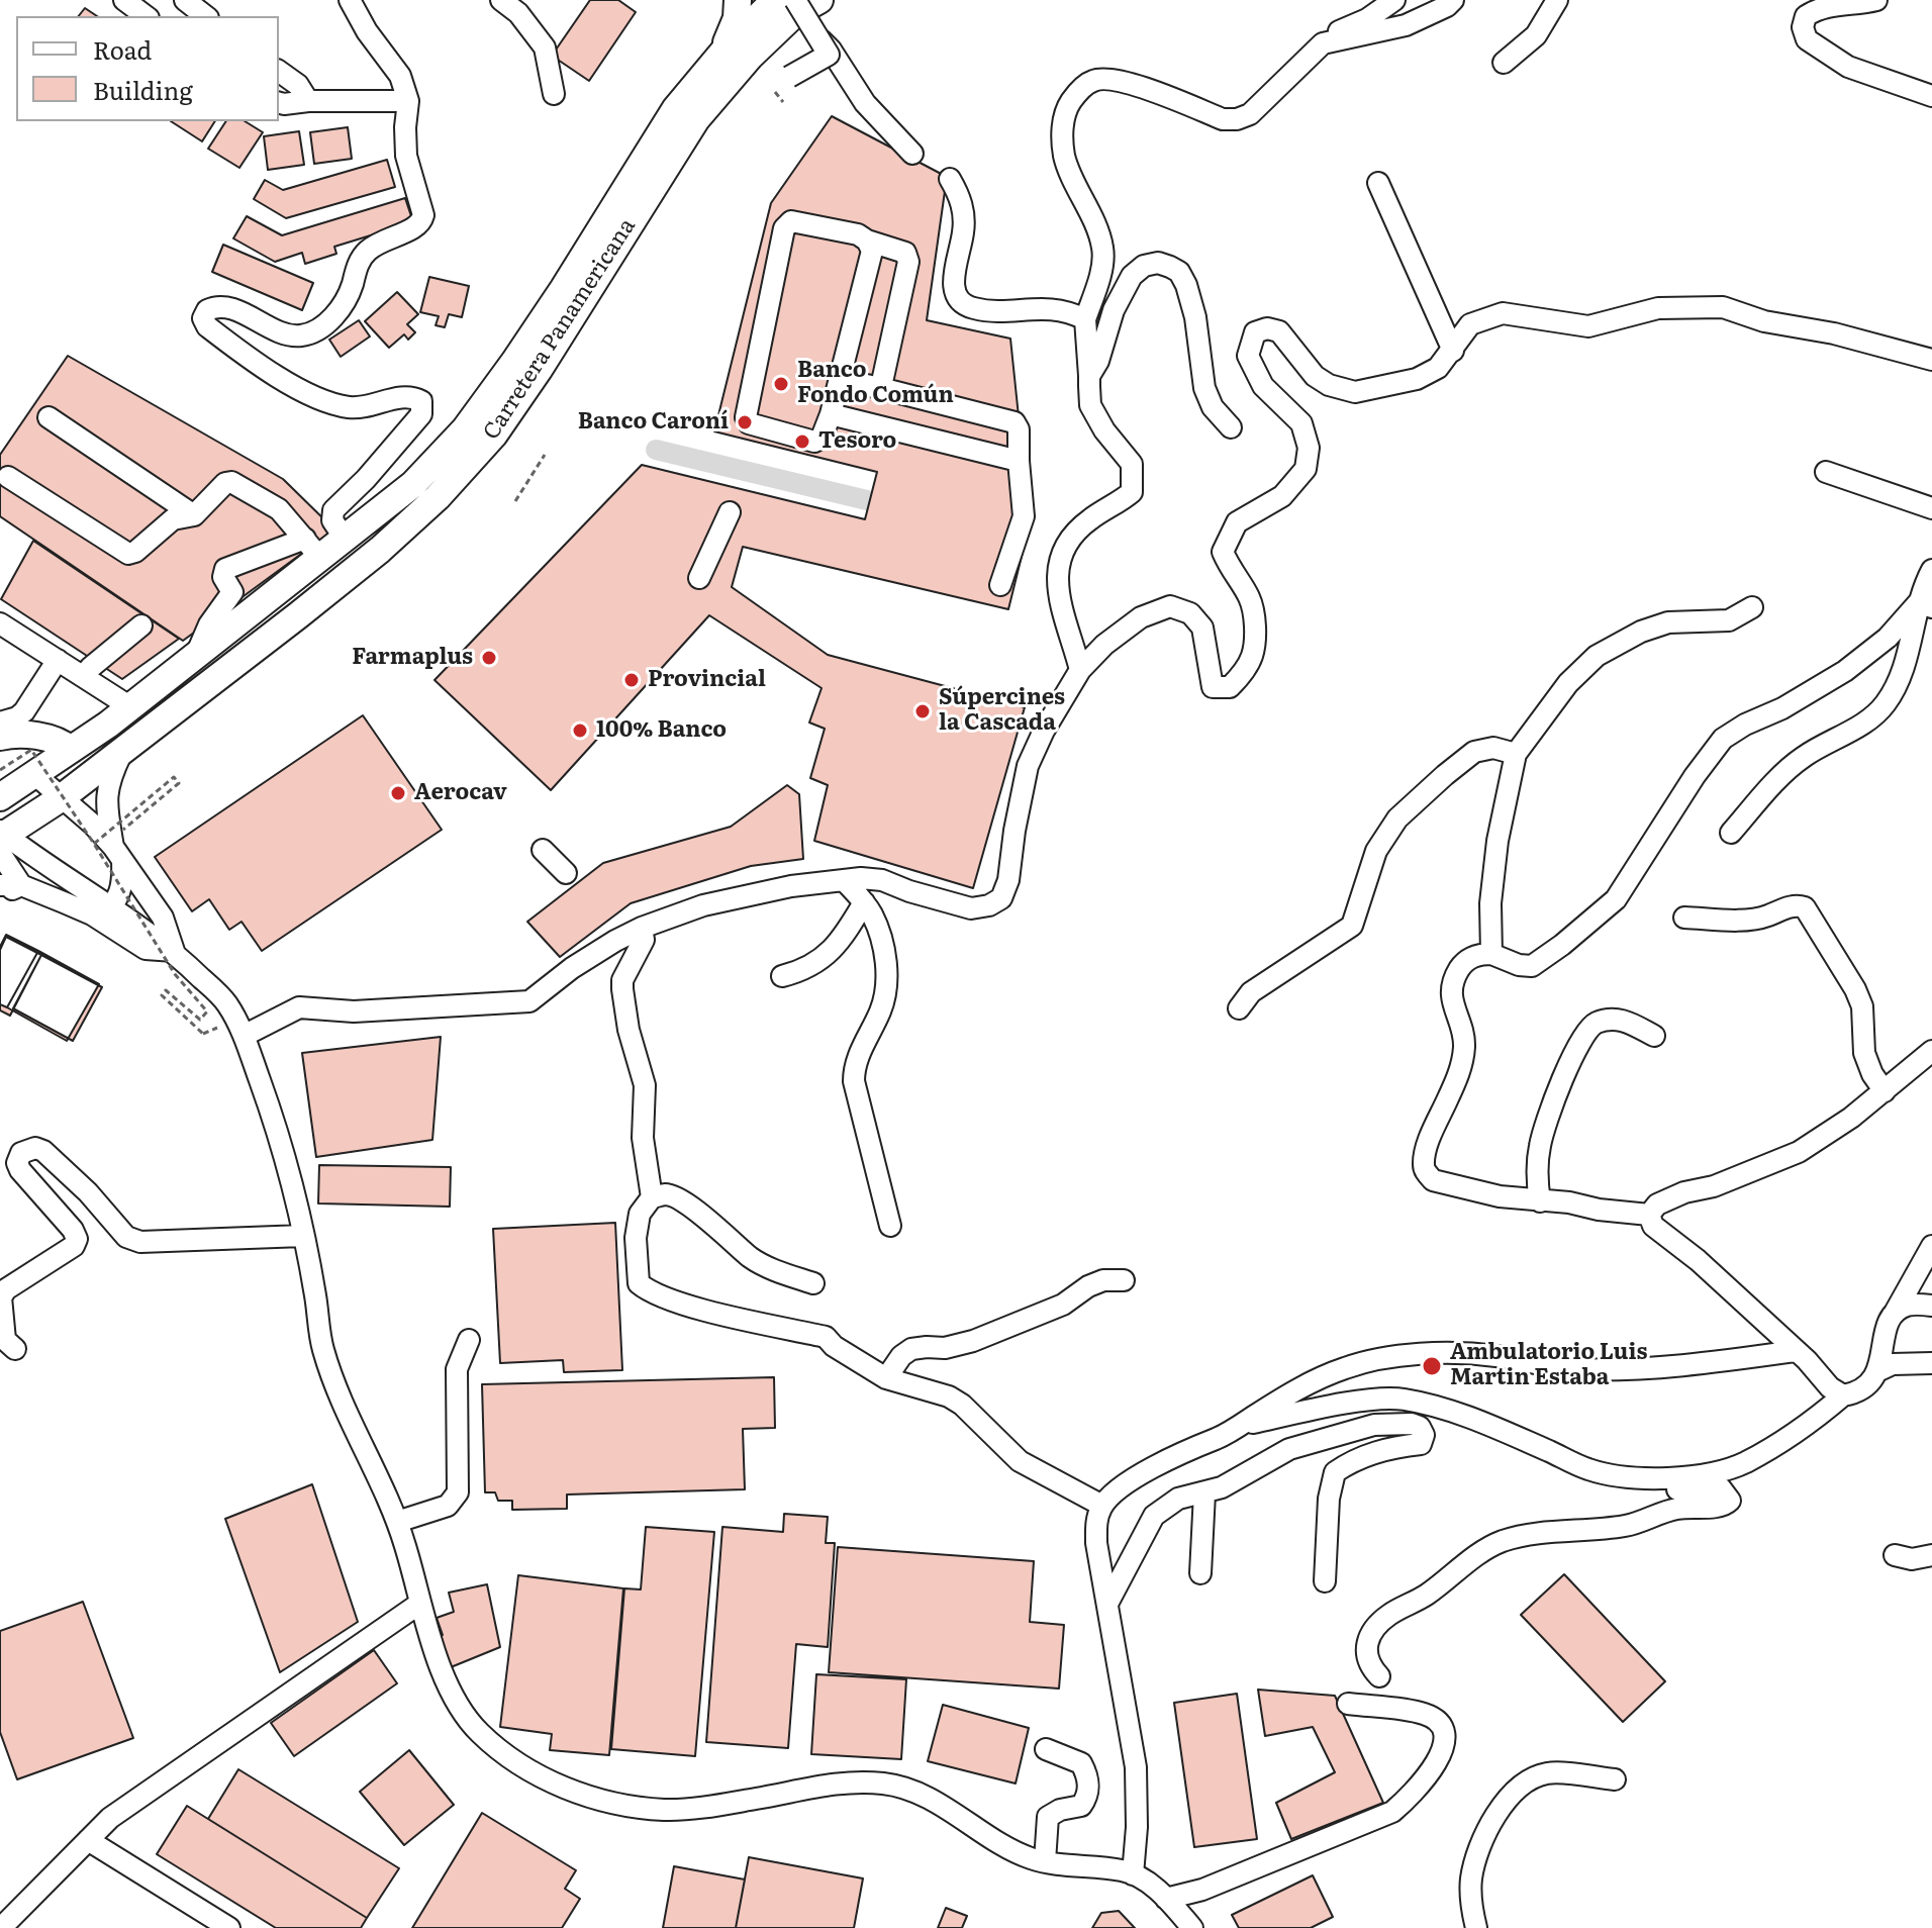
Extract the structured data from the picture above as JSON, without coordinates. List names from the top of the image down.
{
  "streets": {
    "main road": ["Carretera Panamericana"]
  },
  "places": [
    "Banco Fondo Común",
    "Banco Caroní",
    "Tesoro",
    "Farmaplus",
    "Provincial",
    "Súpercines la Cascada",
    "100% Banco",
    "Aerocav",
    "Ambulatorio Luis Martin Estaba"
  ],
  "legend": ["Road", "Building"]
}
